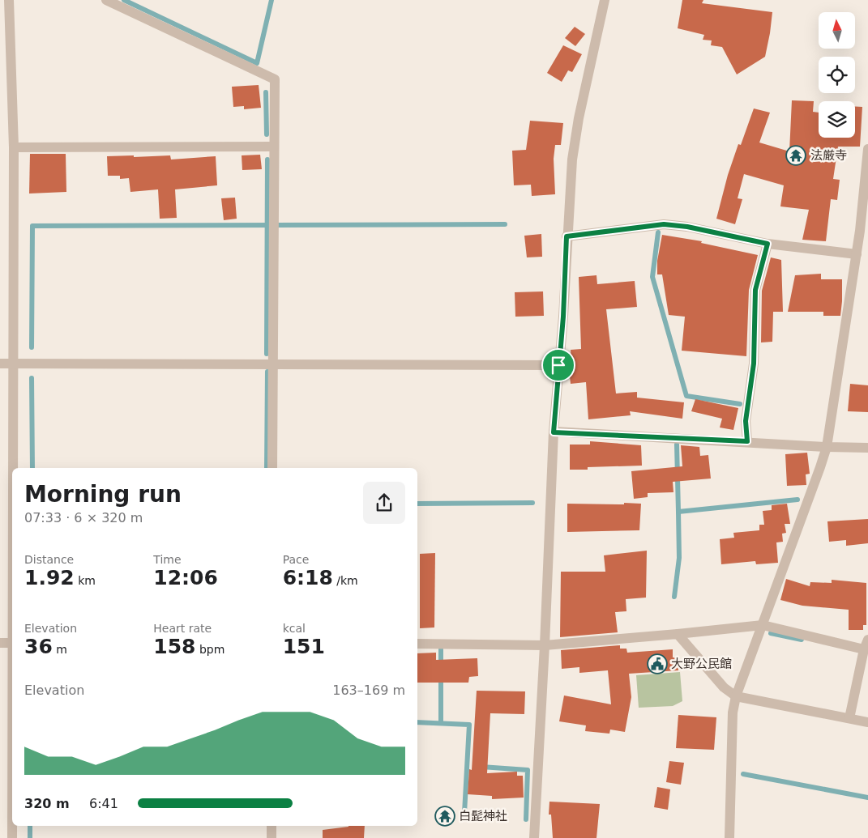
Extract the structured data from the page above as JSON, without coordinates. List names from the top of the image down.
{
  "places": {
    "temple": ["法厳寺", "白髭神社"],
    "public building": ["大野公民館"]
  },
  "north": "top",
  "page": {
    "heading": ["Morning run", "07:33 · 6 × 320 m"],
    "stats": [
      ["Distance", "1.92 km"],
      ["Time", "12:06"],
      ["Pace", "6:18 /km"],
      ["Elevation", "36 m"],
      ["Heart rate", "158 bpm"],
      ["kcal", "151"]
    ],
    "chart": ["Elevation", "163–169 m"],
    "list": [
      {
        "name": "320 m",
        "note": "6:41"
      }
    ]
  }
}
